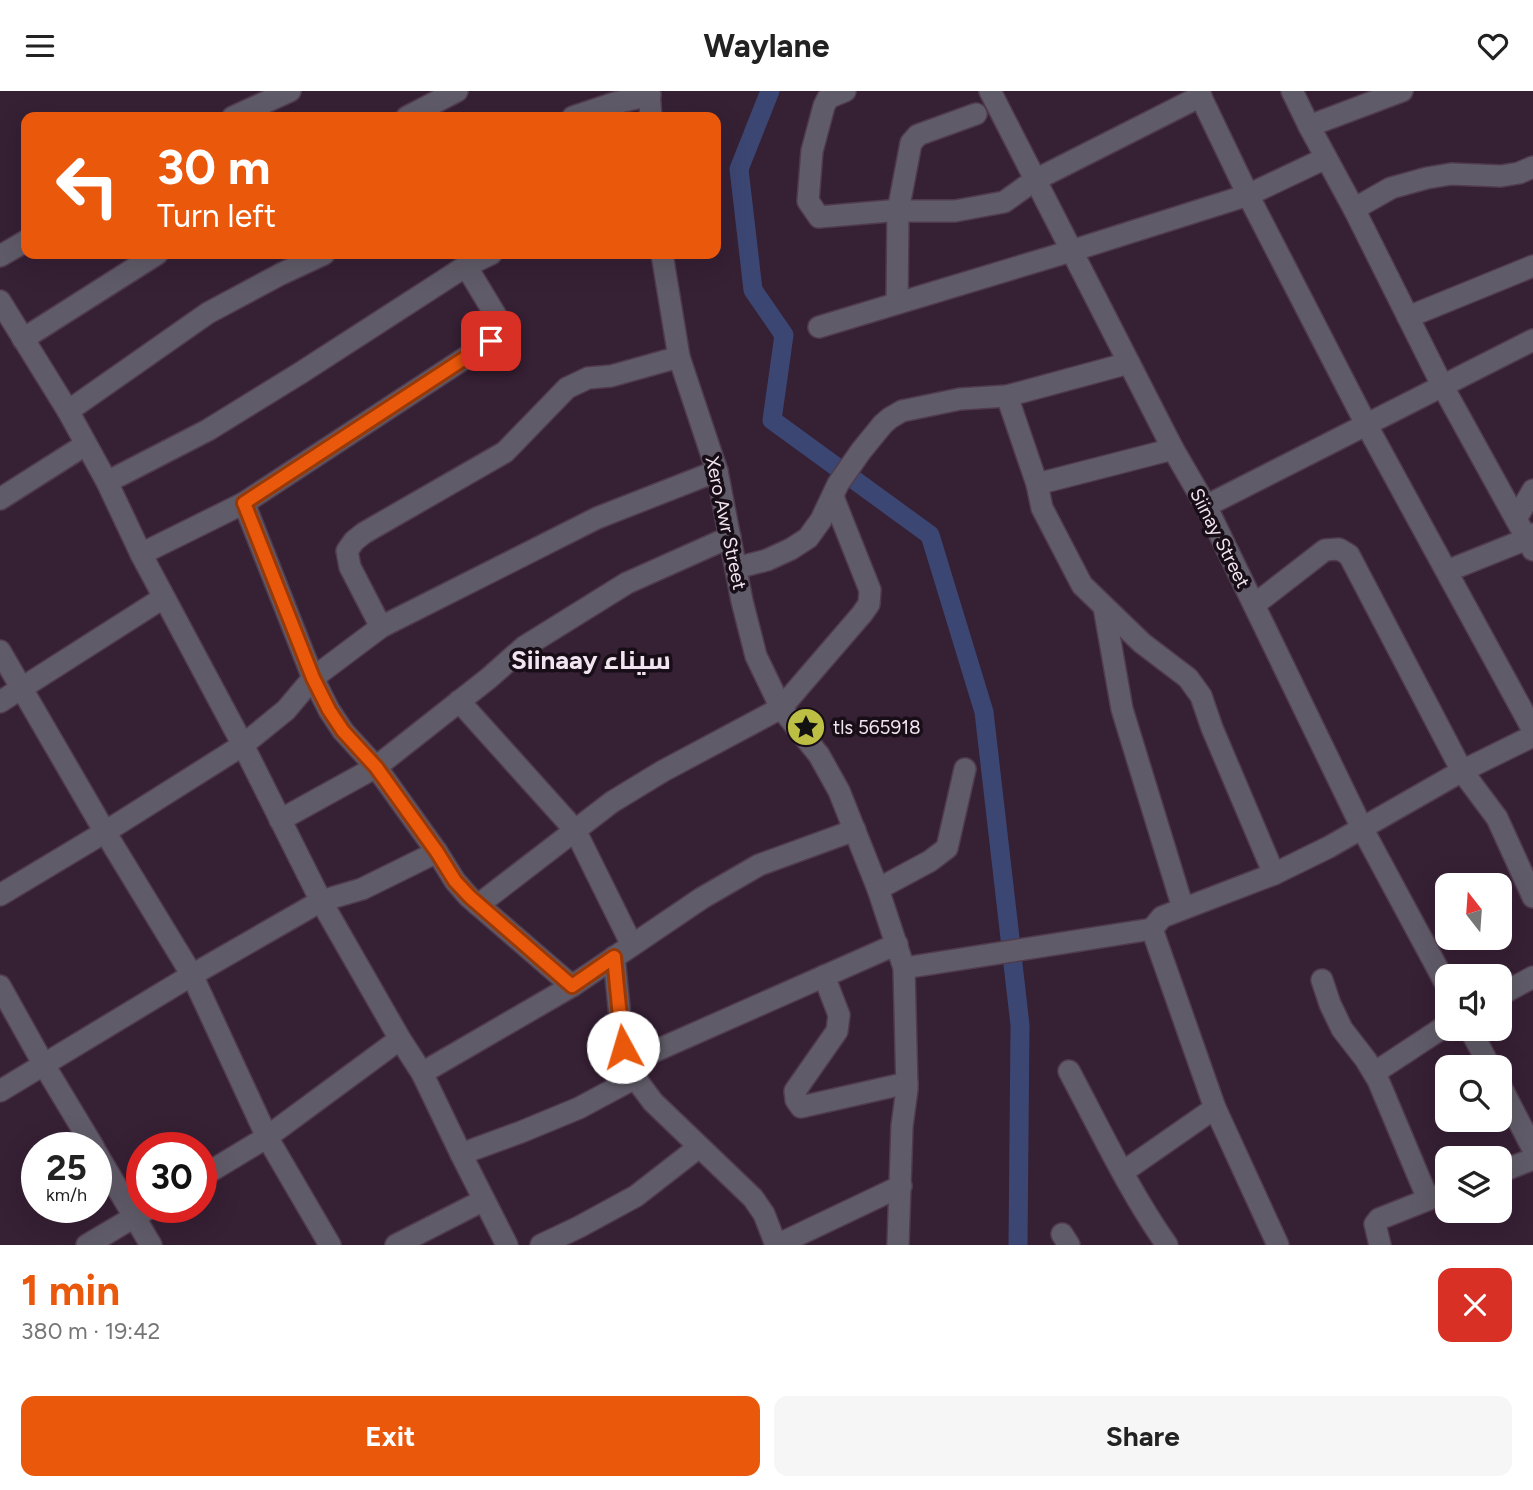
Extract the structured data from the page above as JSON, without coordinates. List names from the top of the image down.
{
  "streets": {
    "street": ["Xero Awr Street", "Siinay Street"]
  },
  "districts": ["Siinaay سيناء"],
  "places": {
    "place": ["tls 565918"]
  },
  "north": "top",
  "page": {
    "header": "Waylane",
    "turn": ["30 m", "Turn left"],
    "speed": "25 km/h",
    "limit": "30",
    "heading": ["1 min", "380 m · 19:42"],
    "buttons": ["Exit", "Share"]
  }
}
